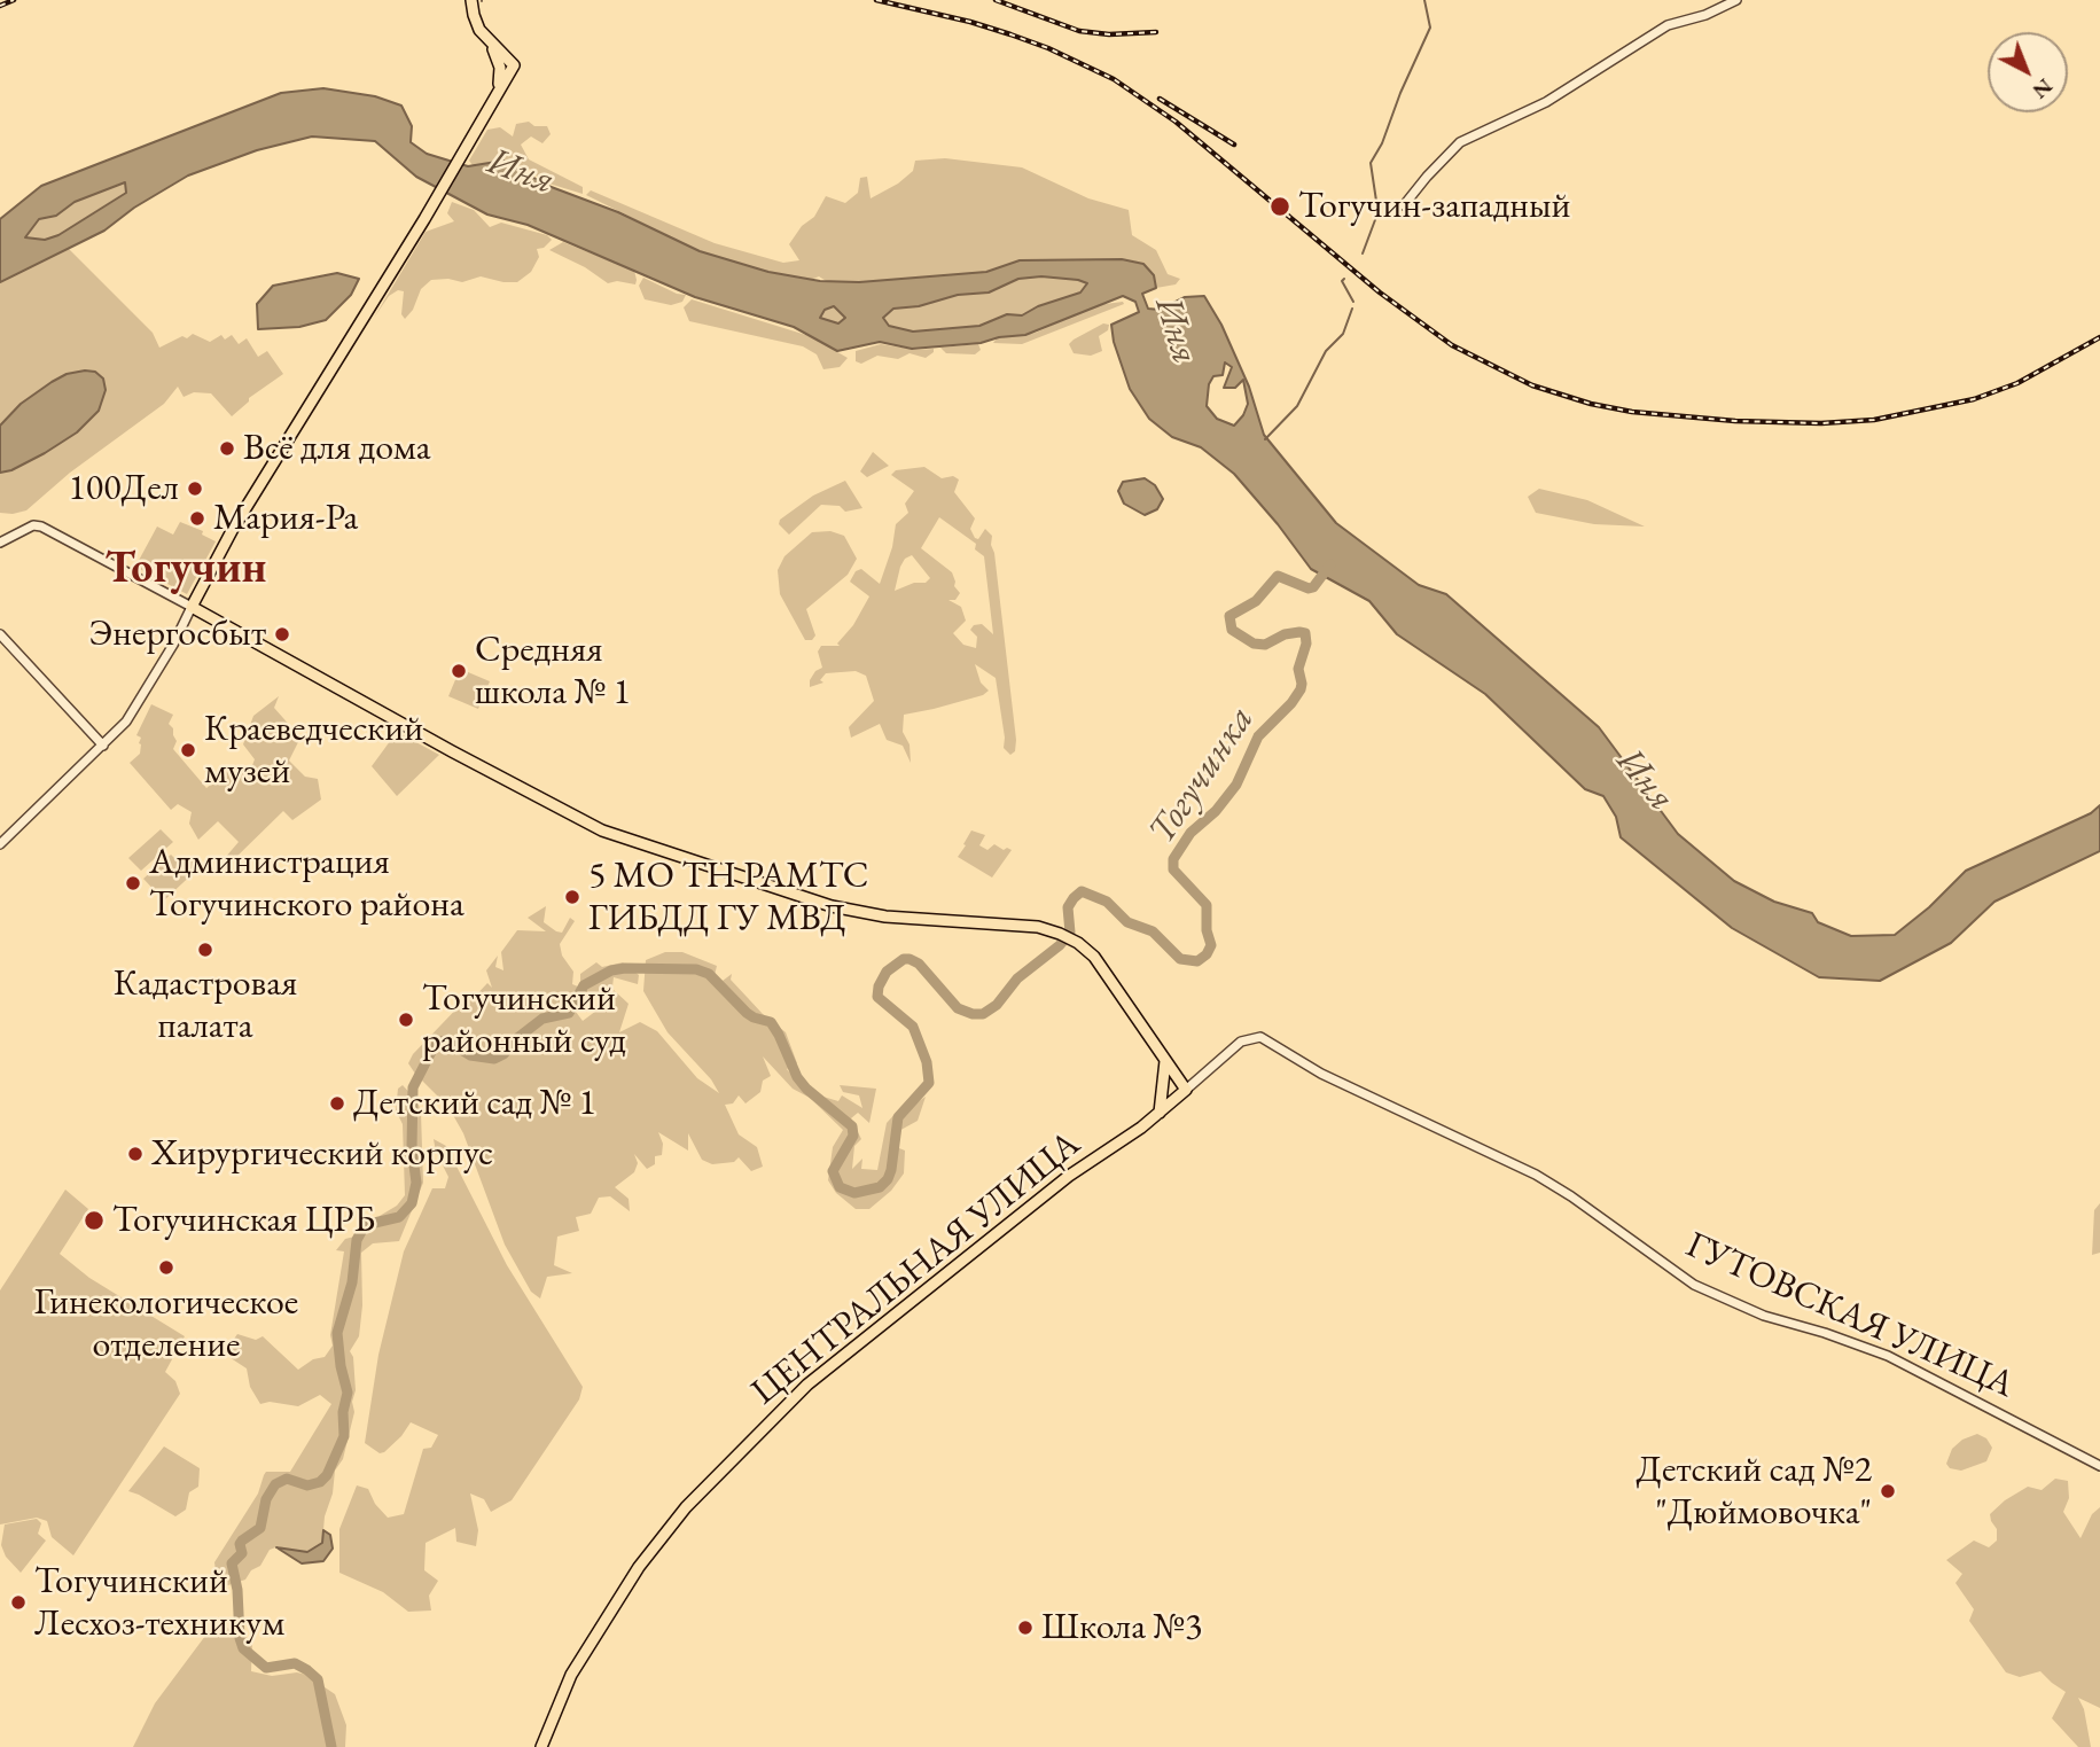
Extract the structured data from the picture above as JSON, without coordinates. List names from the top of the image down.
{
  "streets": {
    "main road": ["ЦЕНТРАЛЬНАЯ УЛИЦА"],
    "street": ["ГУТОВСКАЯ УЛИЦА"]
  },
  "crossings": [
    ["ЦЕНТРАЛЬНАЯ УЛИЦА", "ГУТОВСКАЯ УЛИЦА"]
  ],
  "districts": ["Тогучин"],
  "water": ["Иня", "Тогучинка"],
  "places": [
    "Тогучин-западный",
    "Всё для дома",
    "100Дел",
    "Мария-Ра",
    "Энергосбыт",
    "Средняя школа № 1",
    "Краеведческий музей",
    "Администрация Тогучинского района",
    "5 МО ТН РАМТС ГИБДД ГУ МВД",
    "Кадастровая палата",
    "Тогучинский районный суд",
    "Детский сад № 1",
    "Хирургический корпус",
    "Тогучинская ЦРБ",
    "Гинекологическое отделение",
    "Детский сад №2 \"Дюймовочка\"",
    "Тогучинский Лесхоз-техникум",
    "Школа №3"
  ],
  "north": "bottom right"
}
